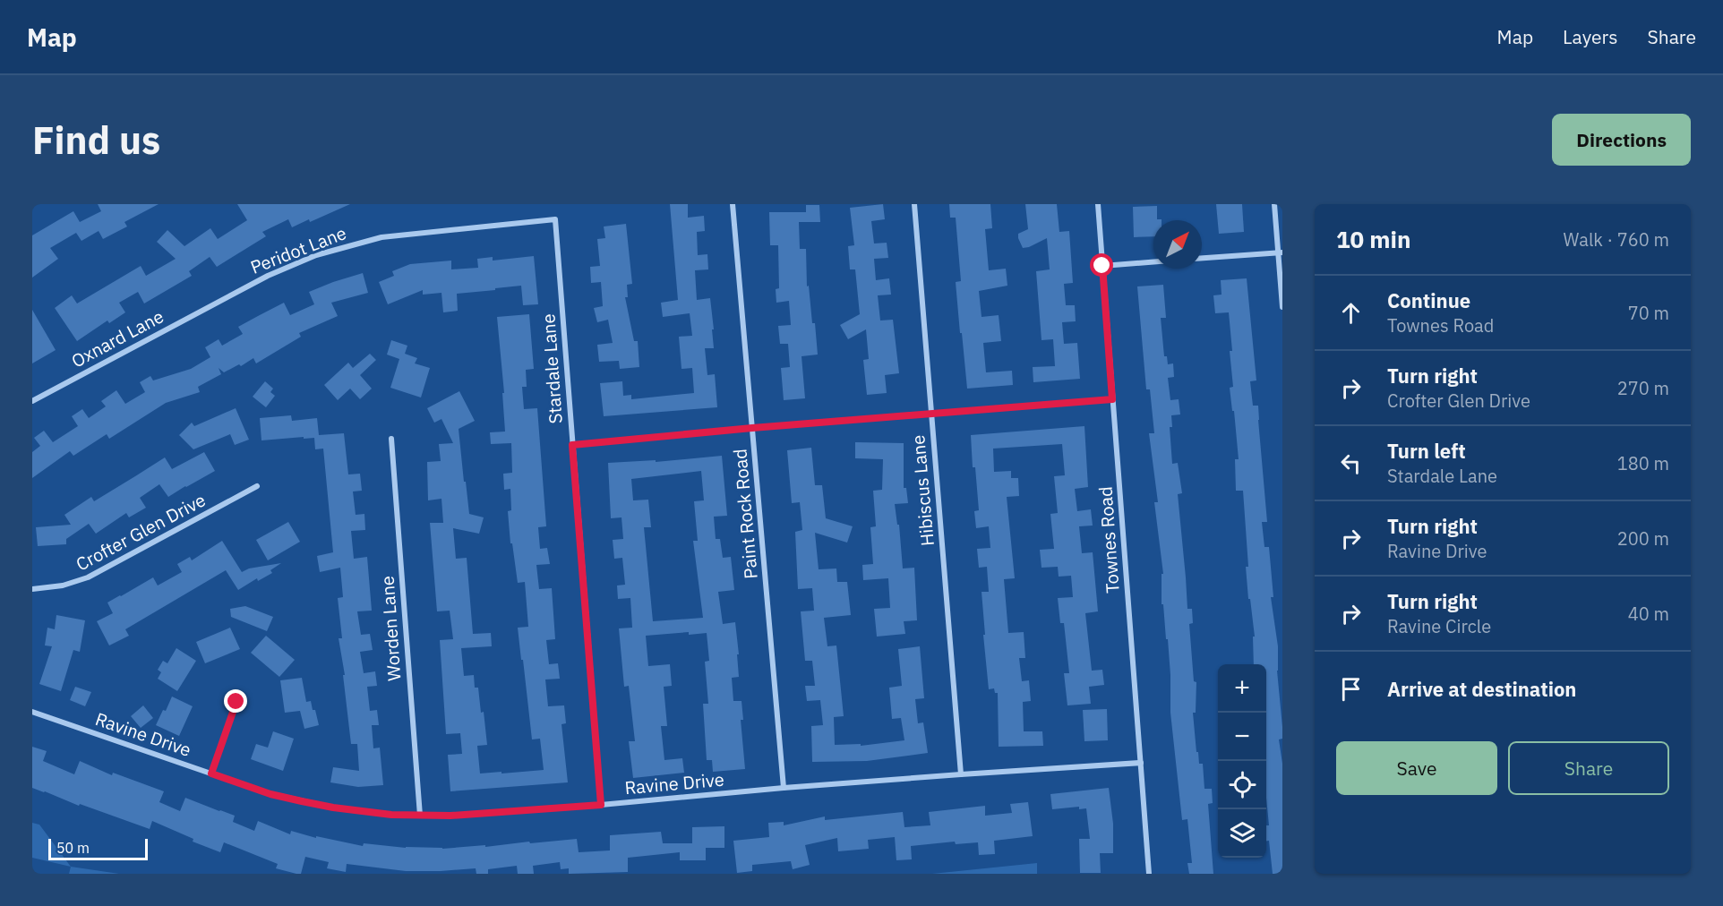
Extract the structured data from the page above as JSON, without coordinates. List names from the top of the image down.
{
  "streets": {
    "street": [
      "Peridot Lane",
      "Oxnard Lane",
      "Stardale Lane",
      "Hibiscus Lane",
      "Paint Rock Road",
      "Crofter Glen Drive",
      "Townes Road",
      "Worden Lane",
      "Ravine Drive"
    ]
  },
  "crossings": [
    ["Peridot Lane", "Oxnard Lane"],
    ["Peridot Lane", "Stardale Lane"],
    ["Stardale Lane", "Ravine Drive"],
    ["Hibiscus Lane", "Ravine Drive"],
    ["Paint Rock Road", "Ravine Drive"],
    ["Townes Road", "Ravine Drive"],
    ["Worden Lane", "Ravine Drive"]
  ],
  "scale_bar": "50 m",
  "north": "top right",
  "page": {
    "header": "Map",
    "nav": ["Map", "Layers", "Share"],
    "buttons": [
      "Directions",
      ["Save", "Share"]
    ],
    "title": "Find us",
    "heading": ["10 min", "Walk · 760 m"],
    "list": [
      ["Continue", "Townes Road", "70 m"],
      ["Turn right", "Crofter Glen Drive", "270 m"],
      ["Turn left", "Stardale Lane", "180 m"],
      ["Turn right", "Ravine Drive", "200 m"],
      ["Turn right", "Ravine Circle", "40 m"],
      "Arrive at destination"
    ],
    "map_buttons": ["+", "−"],
    "scale": "50 m"
  }
}
